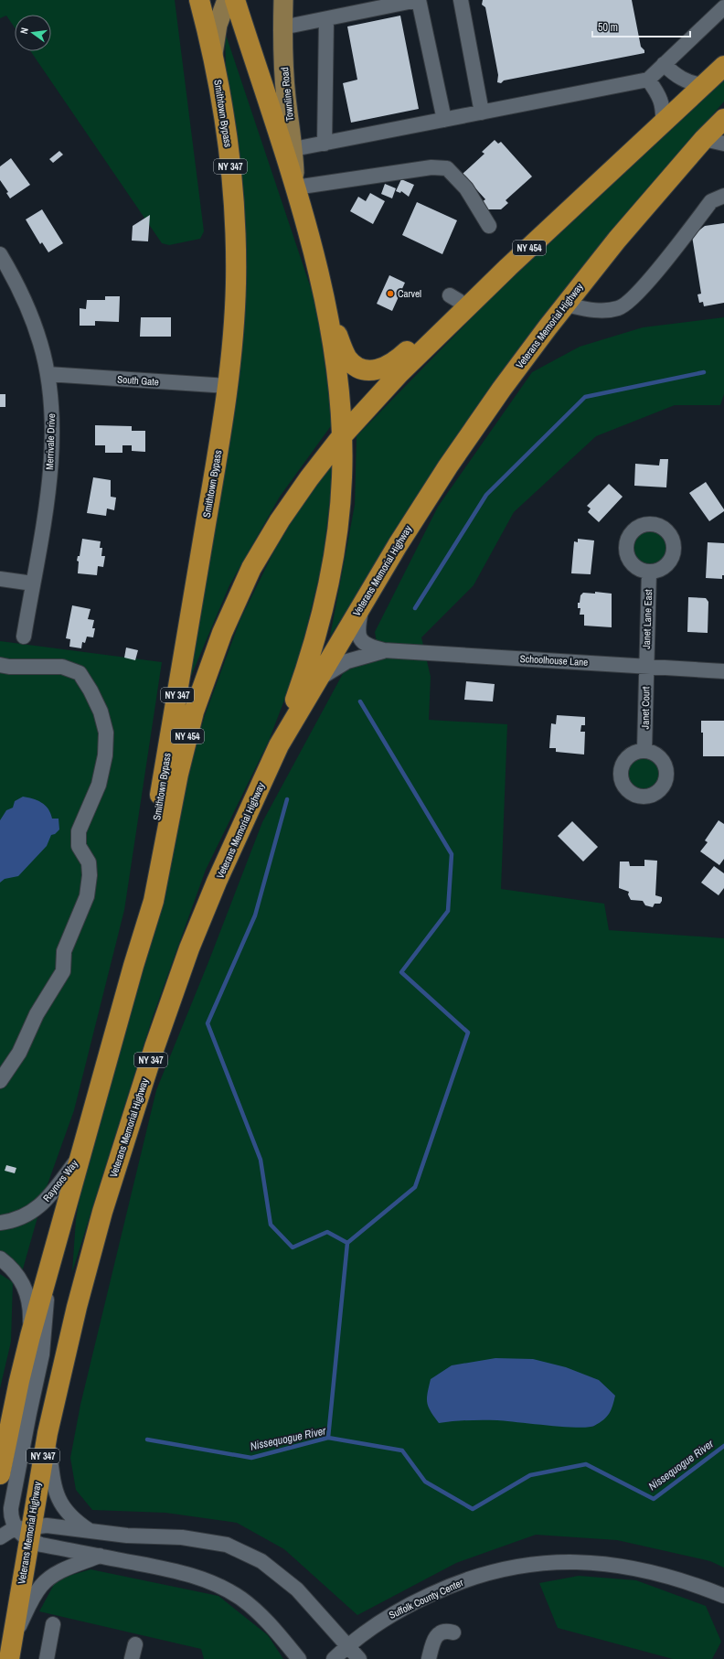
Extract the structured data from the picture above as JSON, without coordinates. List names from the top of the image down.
{
  "streets": {
    "highway": [
      "Smithtown Bypass",
      "NY 347",
      "NY 454",
      "Veterans Memorial Highway"
    ],
    "main road": ["Townline Road"],
    "street": [
      "South Gate",
      "Merrivale Drive",
      "Janet Lane East",
      "Schoolhouse Lane",
      "Janet Court",
      "Raynors Way",
      "Suffolk County Center"
    ]
  },
  "crossings": [
    ["Townline Road", "NY 347"],
    ["Smithtown Bypass", "NY 347"],
    ["Smithtown Bypass", "NY 454"],
    ["Smithtown Bypass", "South Gate"],
    ["NY 347", "NY 454"],
    ["NY 347", "Veterans Memorial Highway"],
    ["NY 347", "Raynors Way"],
    ["Veterans Memorial Highway", "Schoolhouse Lane"],
    ["South Gate", "Merrivale Drive"],
    ["Janet Lane East", "Schoolhouse Lane"],
    ["Janet Lane East", "Janet Court"],
    ["Schoolhouse Lane", "Janet Court"]
  ],
  "water": ["Nissequogue River"],
  "places": ["Carvel"],
  "scale_bar": "50 m",
  "north": "left"
}
